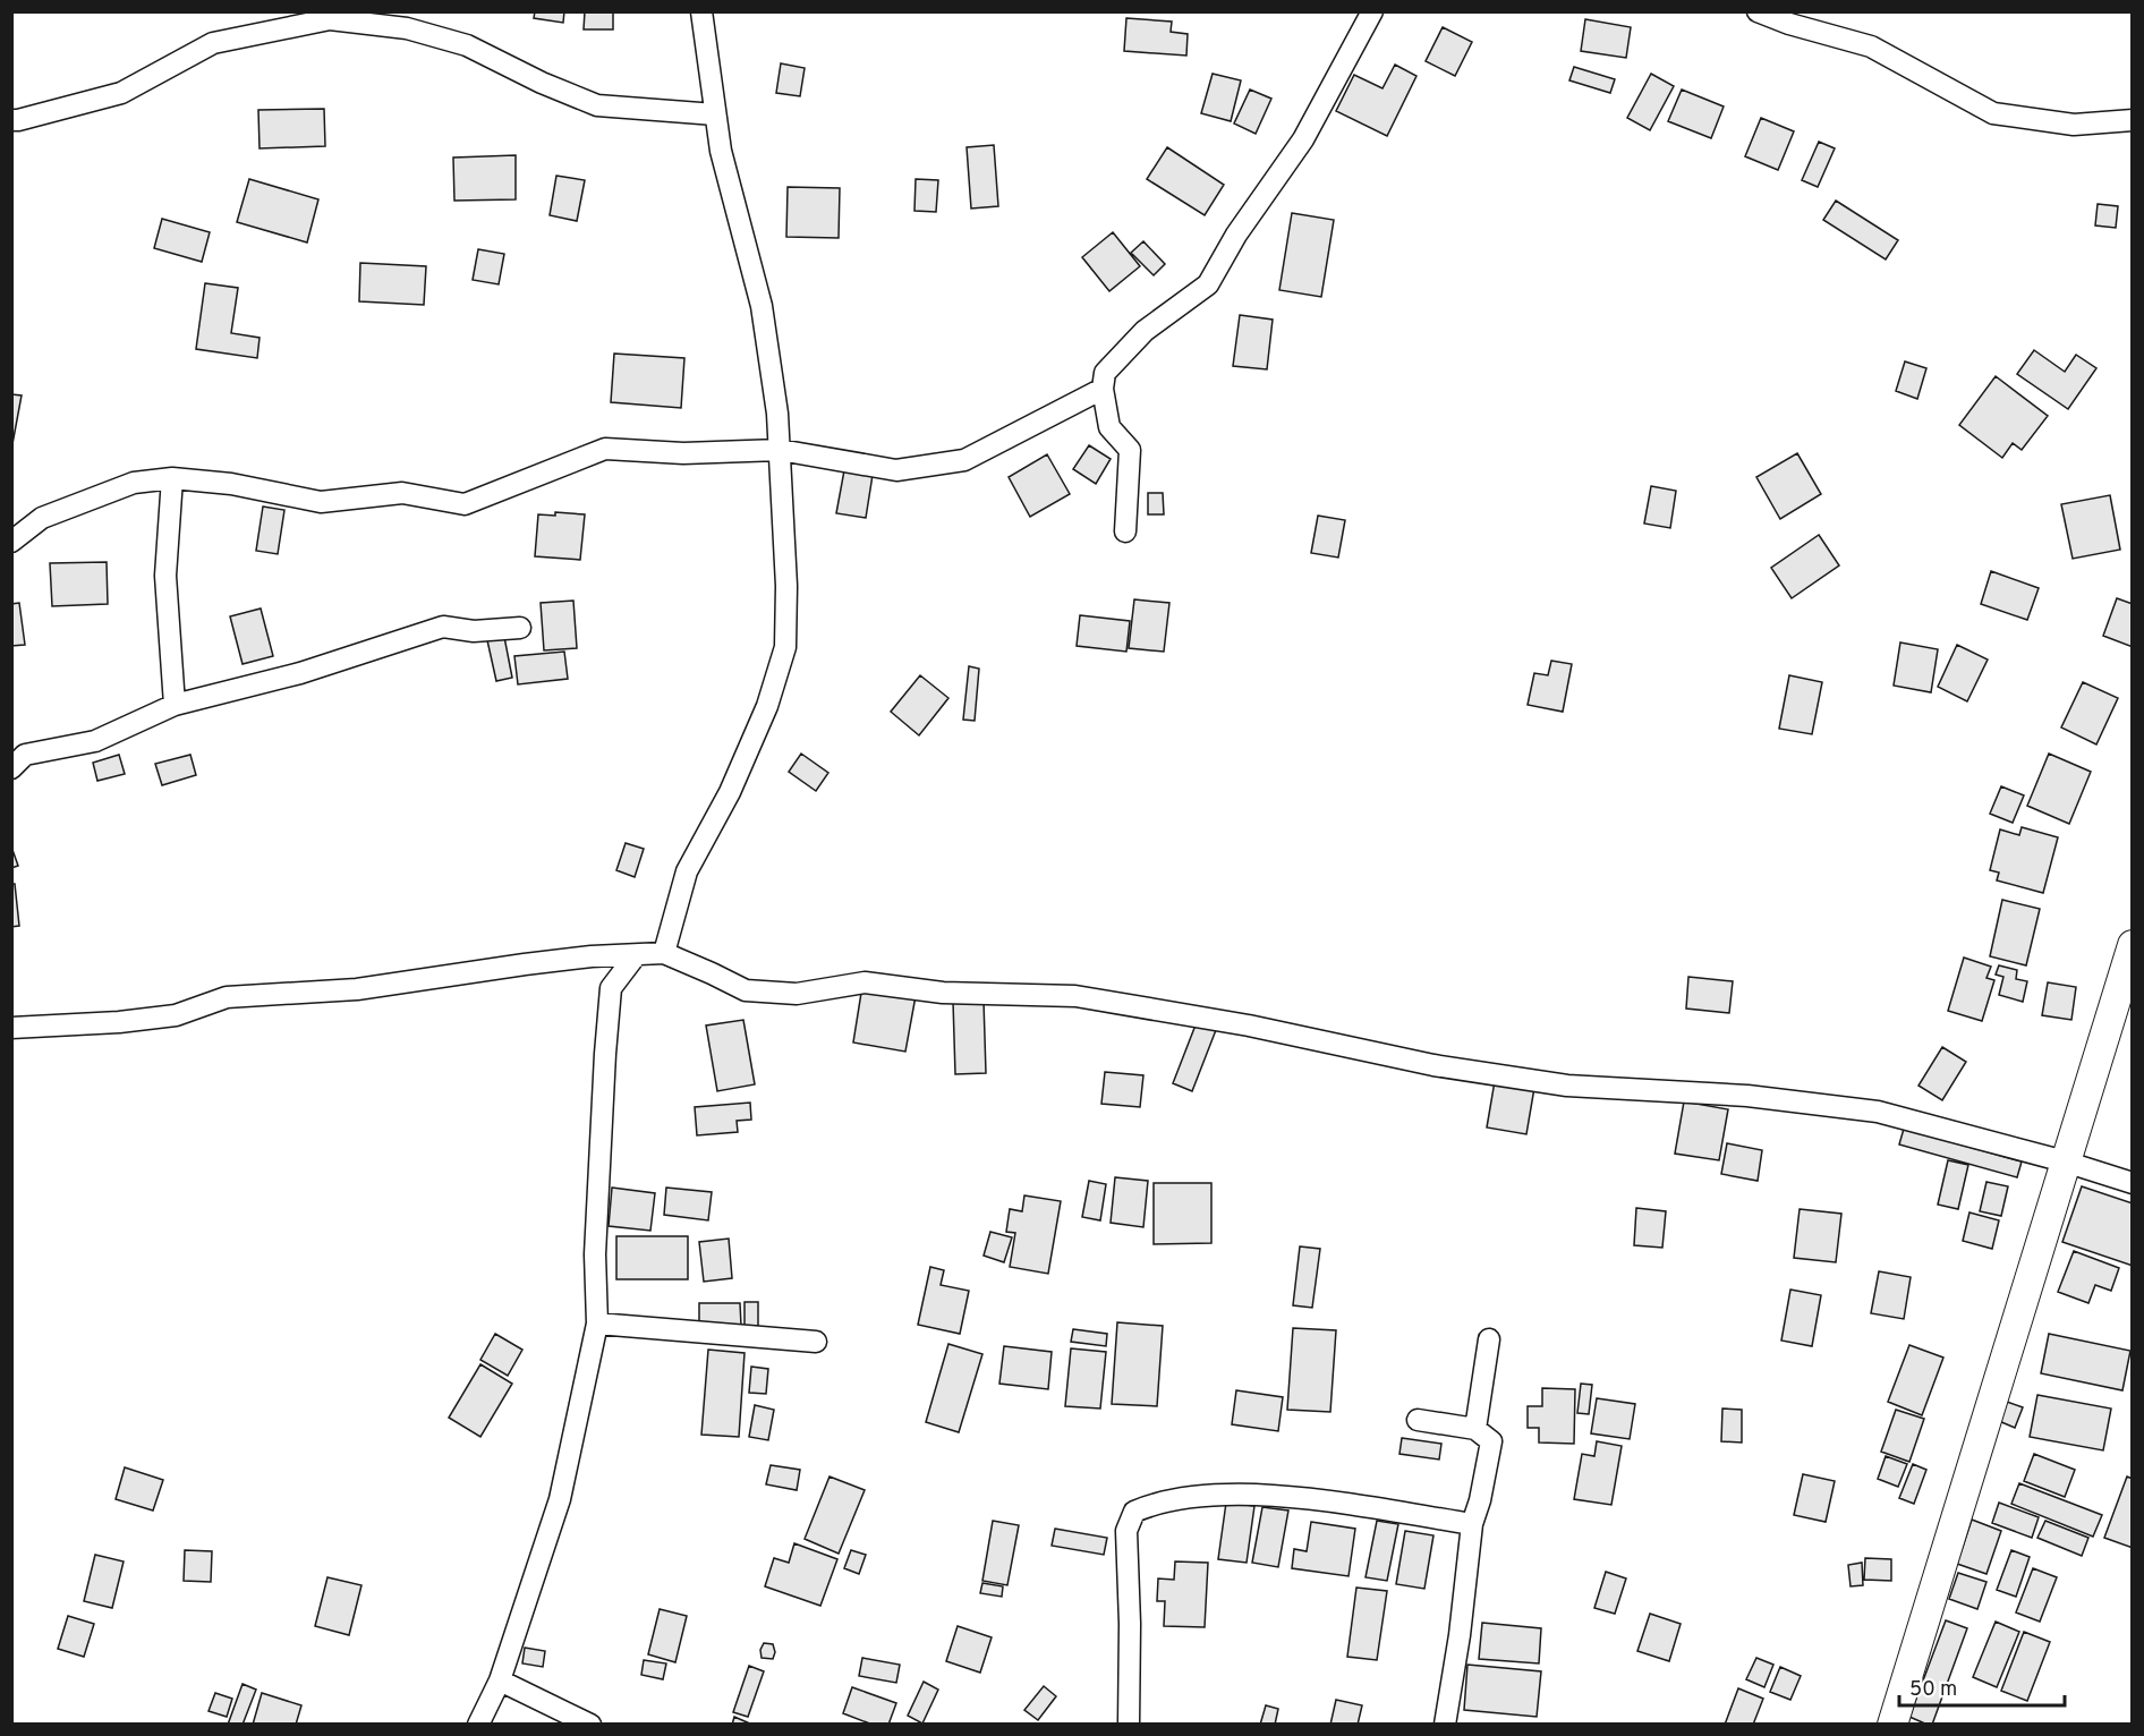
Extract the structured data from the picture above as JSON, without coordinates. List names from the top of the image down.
{
  "scale_bar": "50 m"
}
